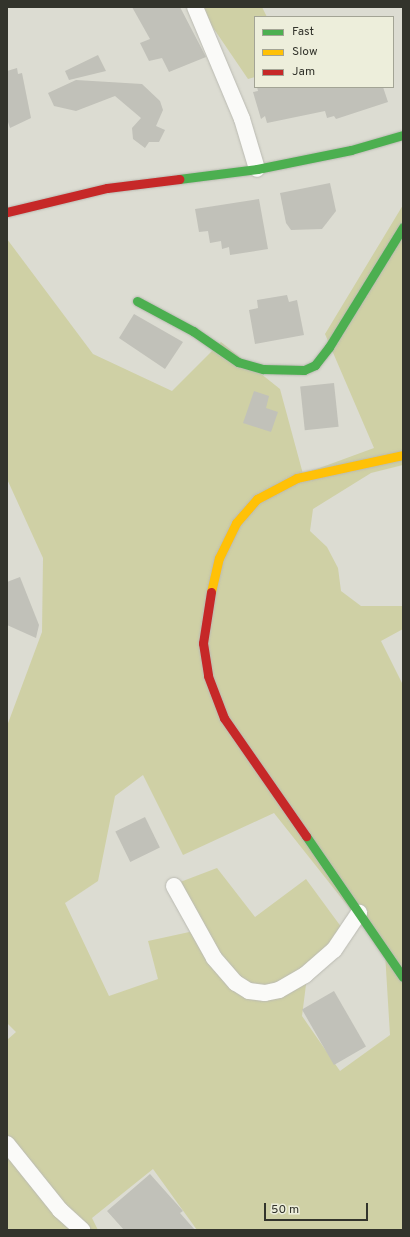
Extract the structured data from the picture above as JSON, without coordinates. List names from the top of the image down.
{
  "legend": ["Fast", "Slow", "Jam"],
  "scale_bar": "50 m"
}
